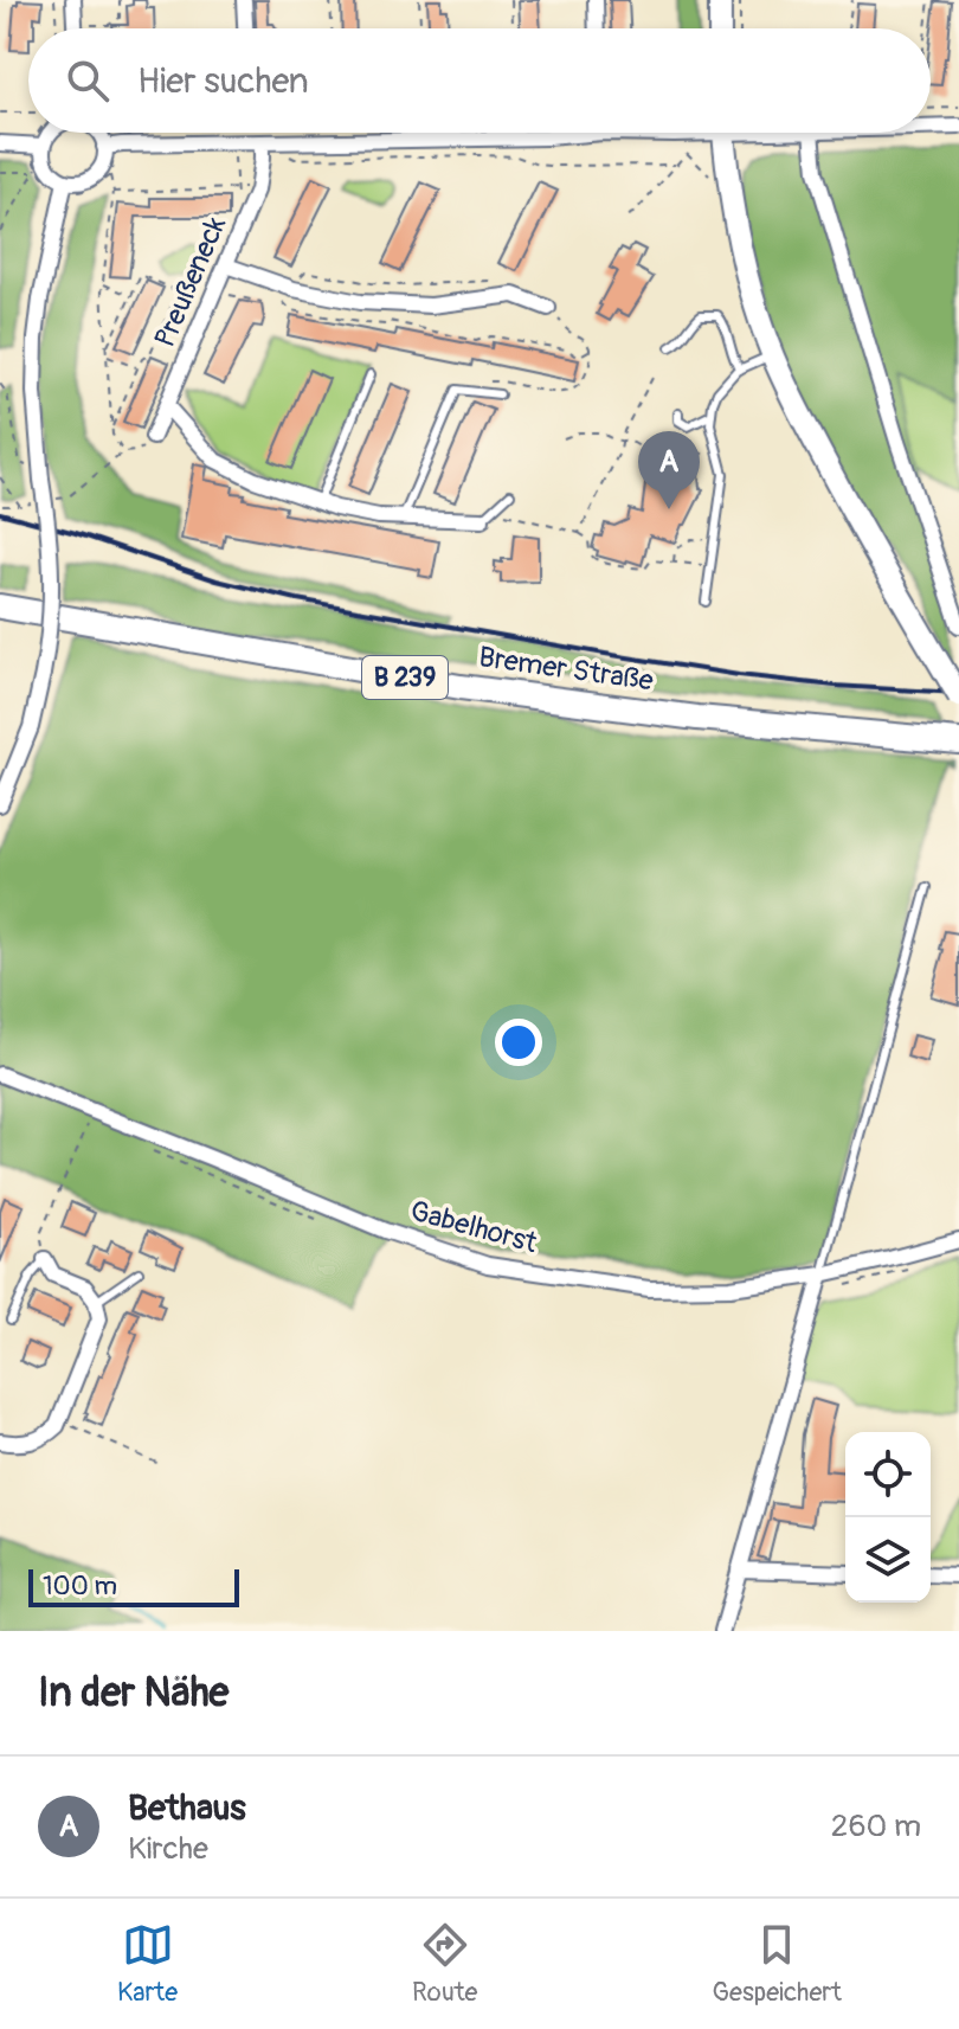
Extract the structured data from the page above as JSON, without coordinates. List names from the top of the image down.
{
  "streets": {
    "main road": ["Bremer Straße", "B 239"],
    "street": ["Preußeneck", "Gabelhorst"]
  },
  "scale_bar": "100 m",
  "page": {
    "search": "Hier suchen",
    "pins": "A",
    "scale": "100 m",
    "heading": "In der Nähe",
    "list": [
      {
        "mark": "A",
        "name": "Bethaus",
        "note": "Kirche",
        "value": "260 m"
      }
    ],
    "nav": ["Karte", "Route", "Gespeichert"]
  }
}
